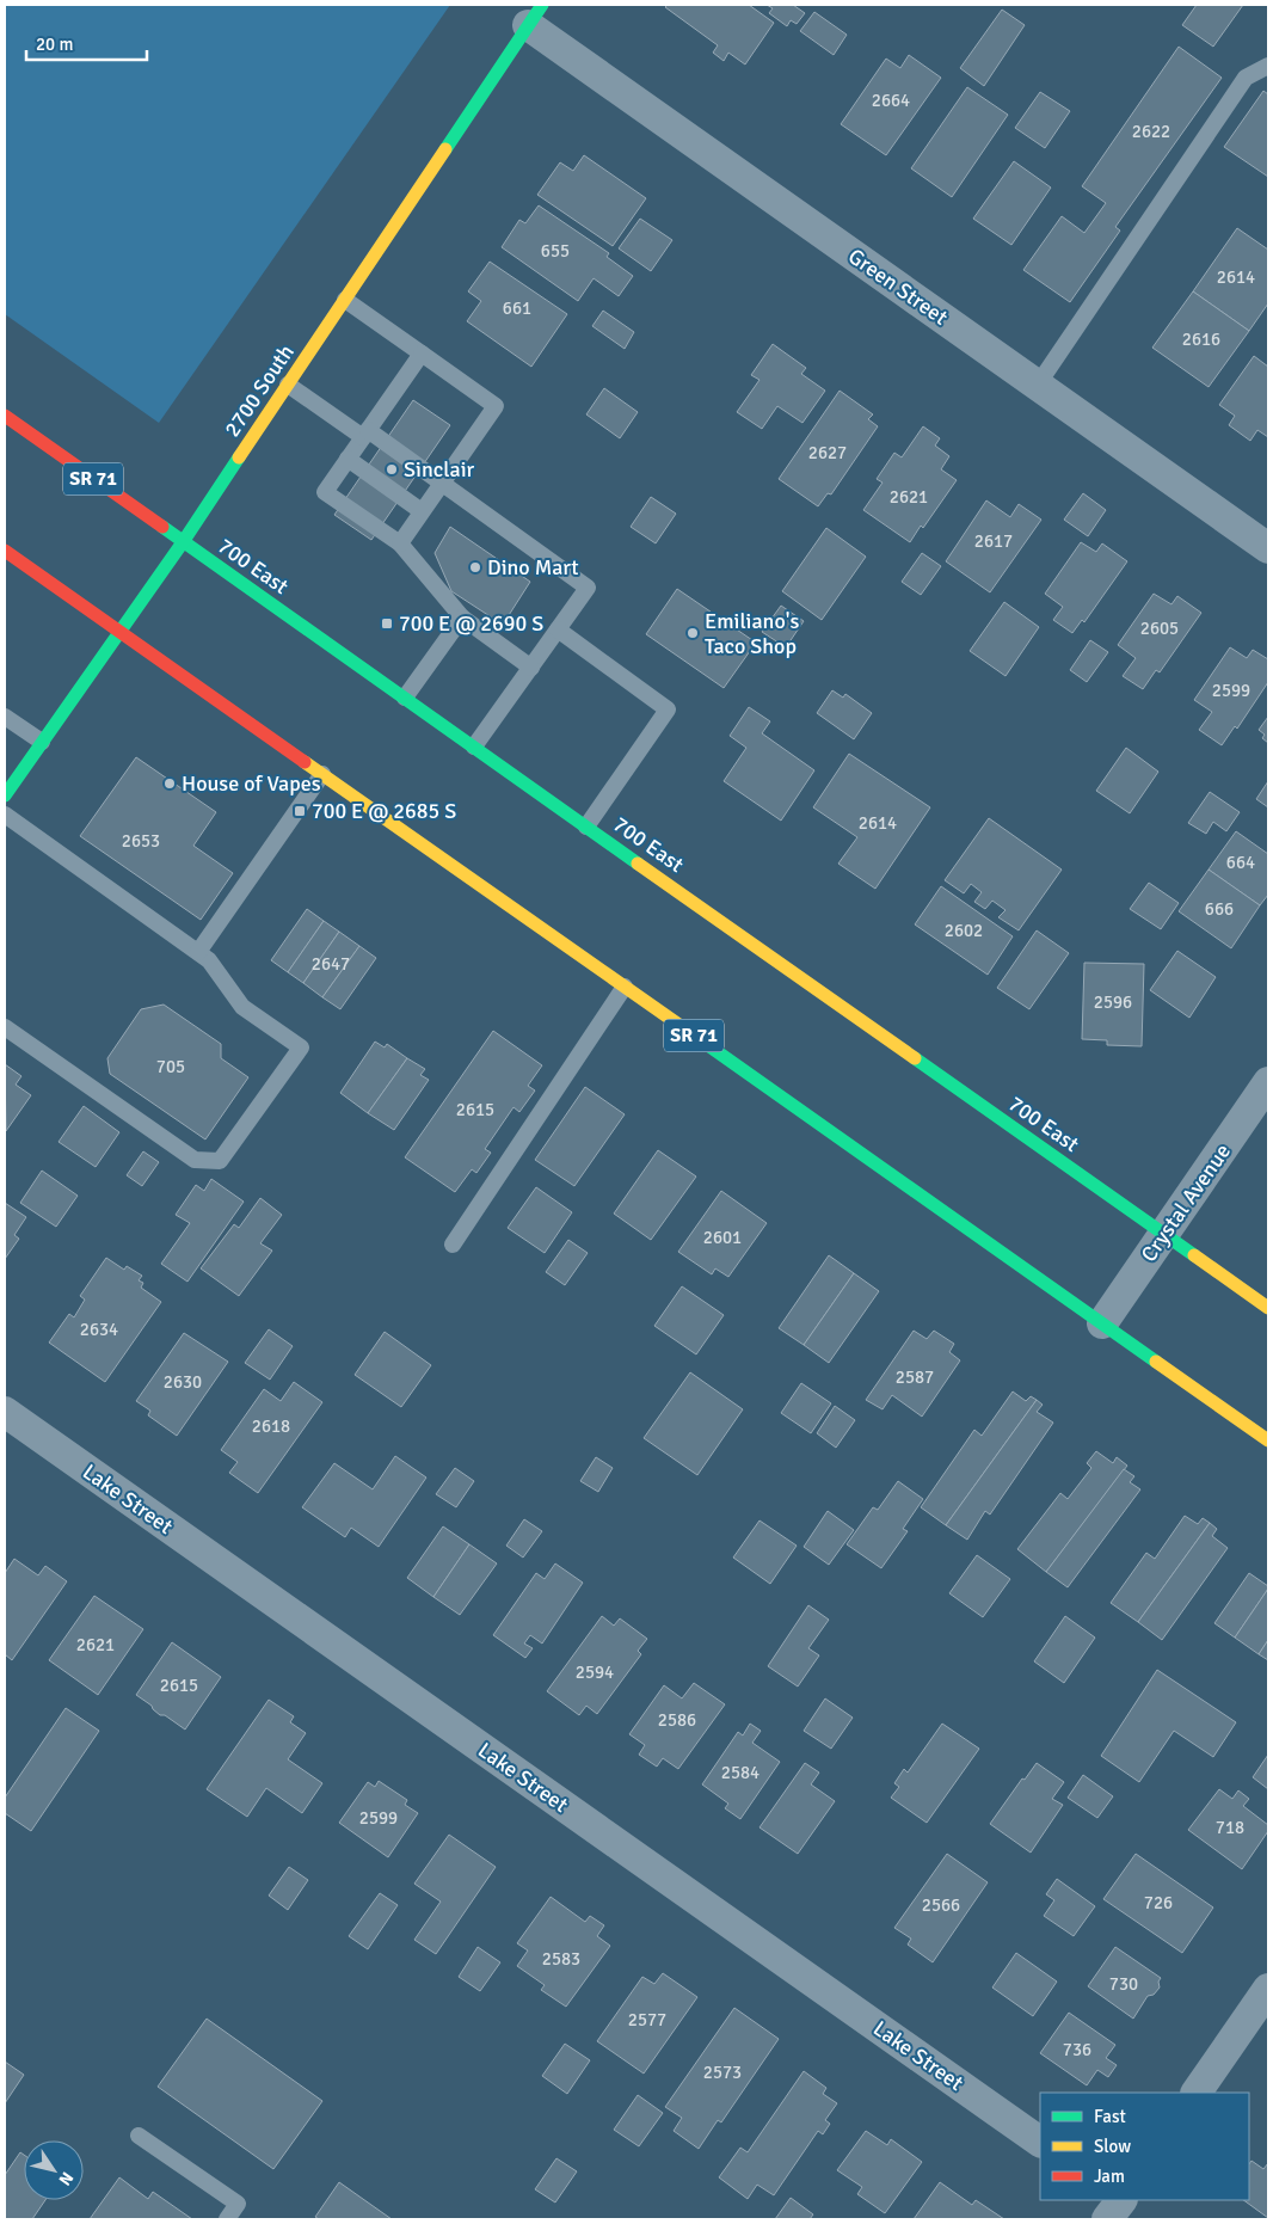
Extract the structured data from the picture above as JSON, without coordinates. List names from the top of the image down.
{
  "streets": {
    "main road": ["2700 South", "SR 71", "700 East"],
    "street": ["Green Street", "Crystal Avenue", "Lake Street"]
  },
  "crossings": [
    ["Green Street", "2700 South"],
    ["2700 South", "SR 71"],
    ["2700 South", "700 East"],
    ["SR 71", "Crystal Avenue"],
    ["700 East", "Crystal Avenue"]
  ],
  "places": {
    "other": [
      "Sinclair",
      "Dino Mart",
      "Emiliano's Taco Shop",
      "House of Vapes"
    ],
    "transit": ["700 E @ 2690 S", "700 E @ 2685 S"]
  },
  "house_numbers": [
    "2664",
    "2622",
    "655",
    "2614",
    "661",
    "2616",
    "2627",
    "2621",
    "2617",
    "2605",
    "2599",
    "2614",
    "2653",
    "664",
    "666",
    "2602",
    "2647",
    "2596",
    "705",
    "2615",
    "2601",
    "2634",
    "2587",
    "2630",
    "2618",
    "2621",
    "2594",
    "2615",
    "2586",
    "2584",
    "2599",
    "718",
    "726",
    "2566",
    "2583",
    "730",
    "2577",
    "736",
    "2573"
  ],
  "legend": ["Fast", "Slow", "Jam"],
  "scale_bar": "20 m",
  "north": "bottom right"
}
